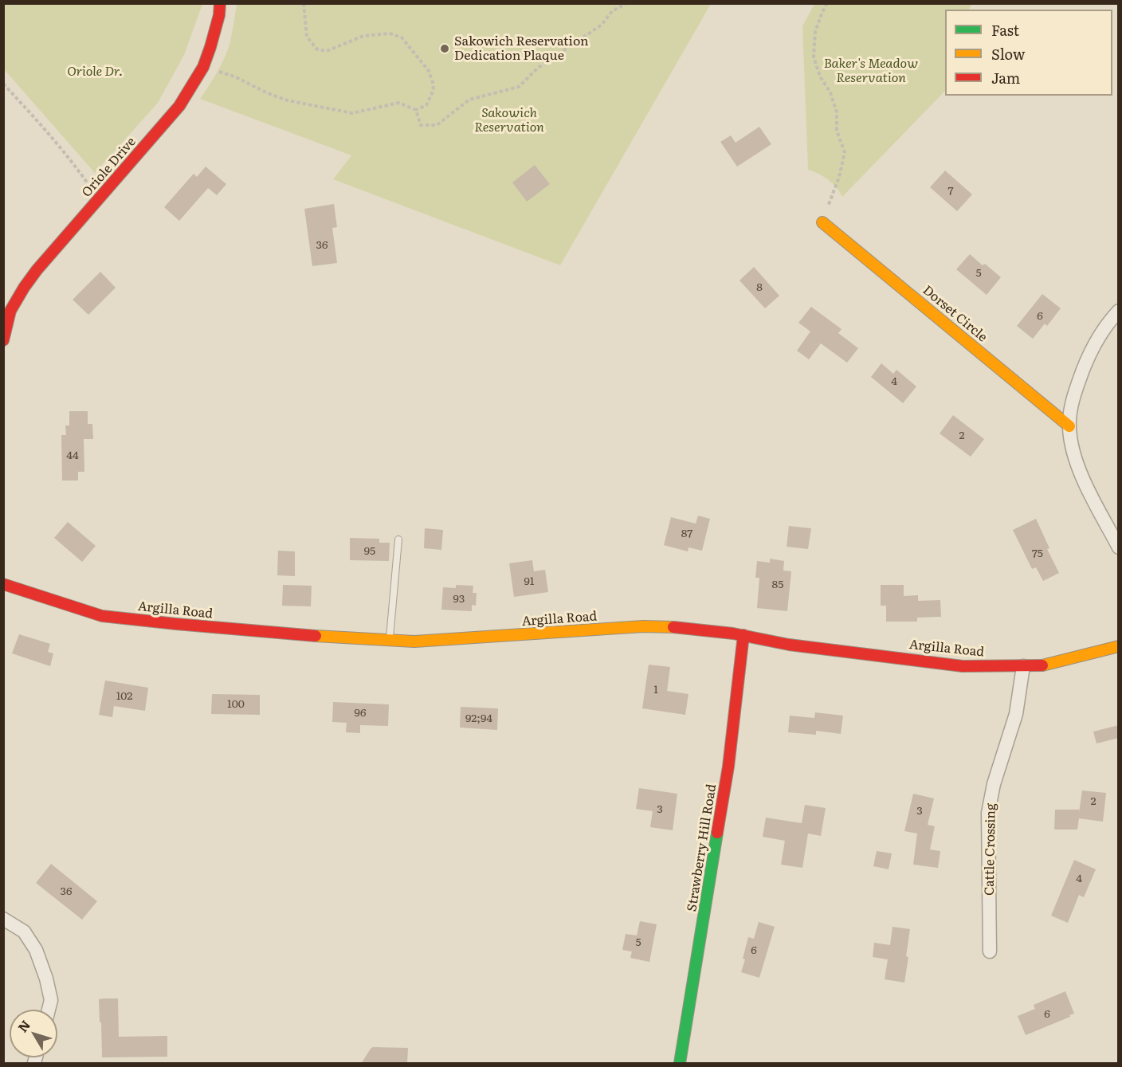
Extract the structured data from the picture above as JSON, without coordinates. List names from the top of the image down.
{
  "streets": {
    "street": [
      "Oriole Drive",
      "Dorset Circle",
      "Argilla Road",
      "Strawberry Hill Road",
      "Cattle Crossing"
    ]
  },
  "crossings": [
    ["Argilla Road", "Strawberry Hill Road"],
    ["Argilla Road", "Cattle Crossing"]
  ],
  "parks": ["Baker's Meadow Reservation", "Oriole Dr.", "Sakowich Reservation"],
  "places": ["Sakowich Reservation Dedication Plaque"],
  "house_numbers": [
    "7",
    "36",
    "5",
    "8",
    "6",
    "4",
    "2",
    "44",
    "87",
    "95",
    "75",
    "91",
    "85",
    "93",
    "1",
    "102",
    "100",
    "96",
    "92;94",
    "2",
    "3",
    "3",
    "4",
    "36",
    "5",
    "6",
    "6"
  ],
  "legend": ["Fast", "Slow", "Jam"],
  "north": "top left"
}
